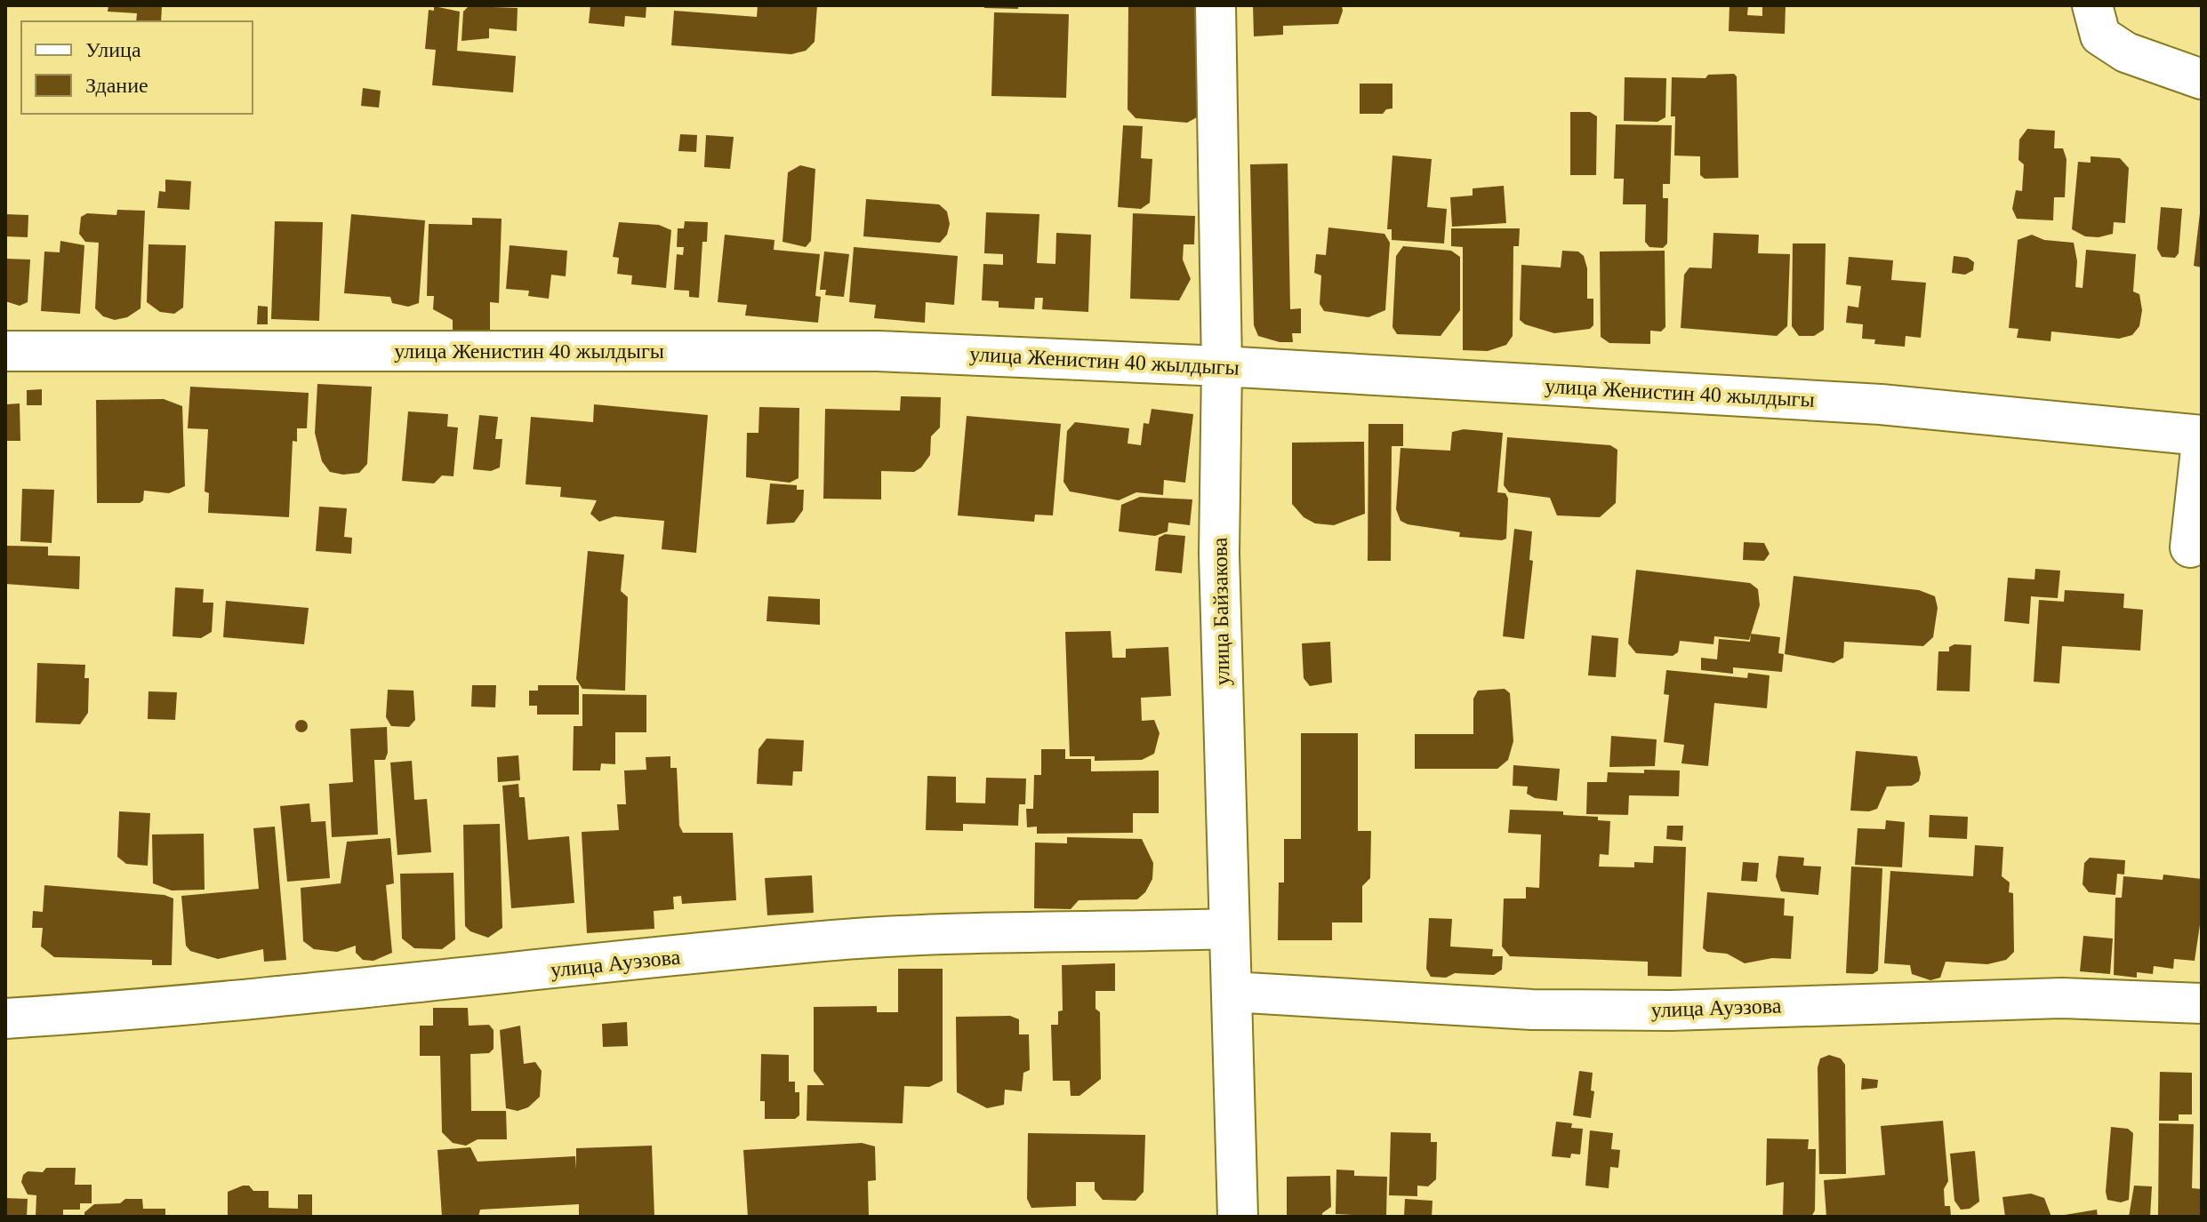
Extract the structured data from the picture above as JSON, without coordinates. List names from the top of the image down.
{
  "streets": {
    "street": ["улица Женистин 40 жылдыгы", "улица Байзакова", "улица Ауэзова"]
  },
  "crossings": [
    ["улица Женистин 40 жылдыгы", "улица Байзакова"],
    ["улица Байзакова", "улица Ауэзова"]
  ],
  "legend": ["Улица", "Здание"]
}
